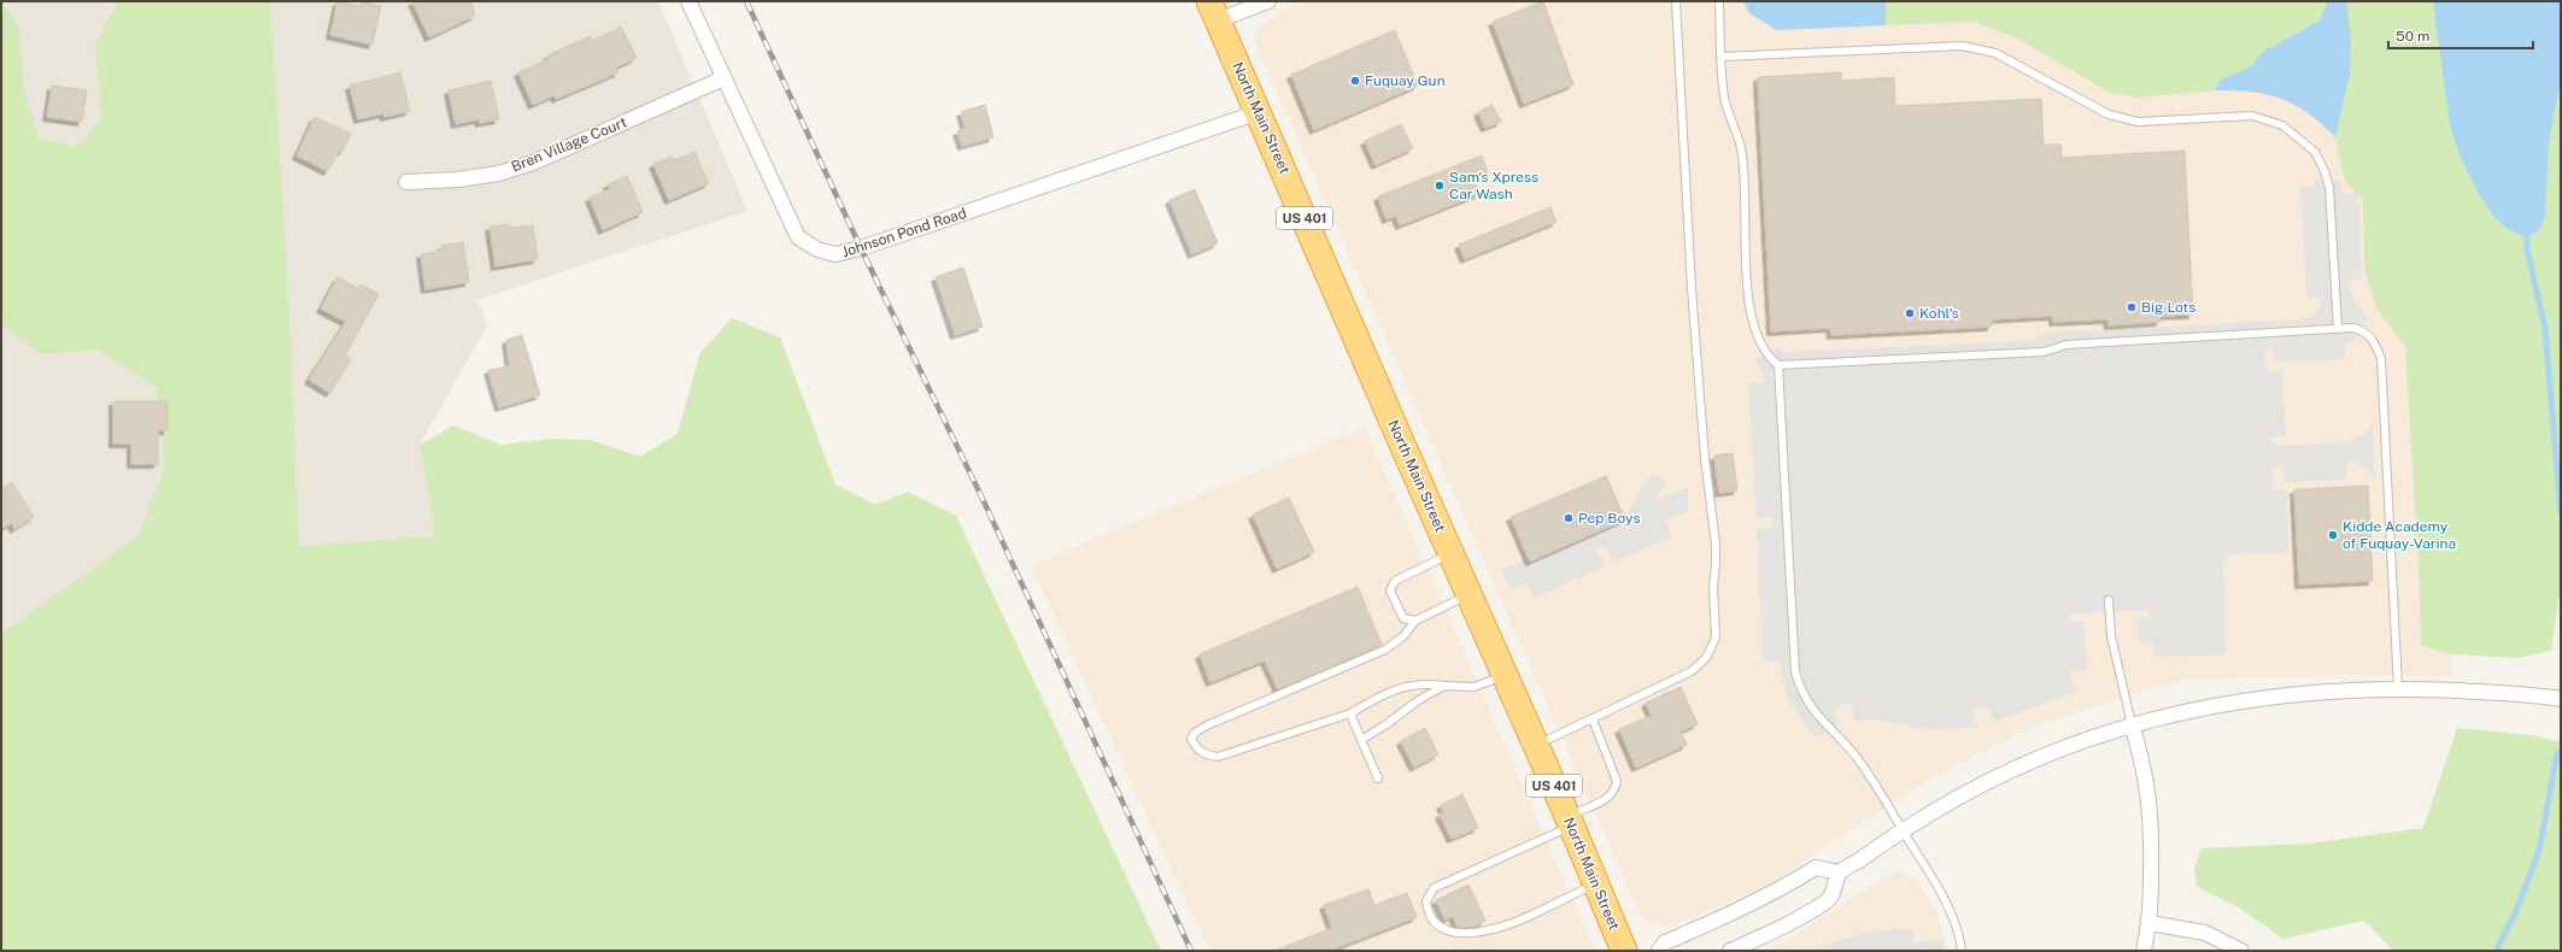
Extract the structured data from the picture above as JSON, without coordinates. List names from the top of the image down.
{
  "streets": {
    "highway": ["North Main Street", "US 401"],
    "street": ["Bren Village Court", "Johnson Pond Road"]
  },
  "crossings": [
    ["North Main Street", "Johnson Pond Road"],
    ["Bren Village Court", "Johnson Pond Road"]
  ],
  "places": [
    "Fuquay Gun",
    "Sam's Xpress Car Wash",
    "Big Lots",
    "Kohl's",
    "Pep Boys",
    "Kidde Academy of Fuquay-Varina"
  ],
  "scale_bar": "50 m"
}
